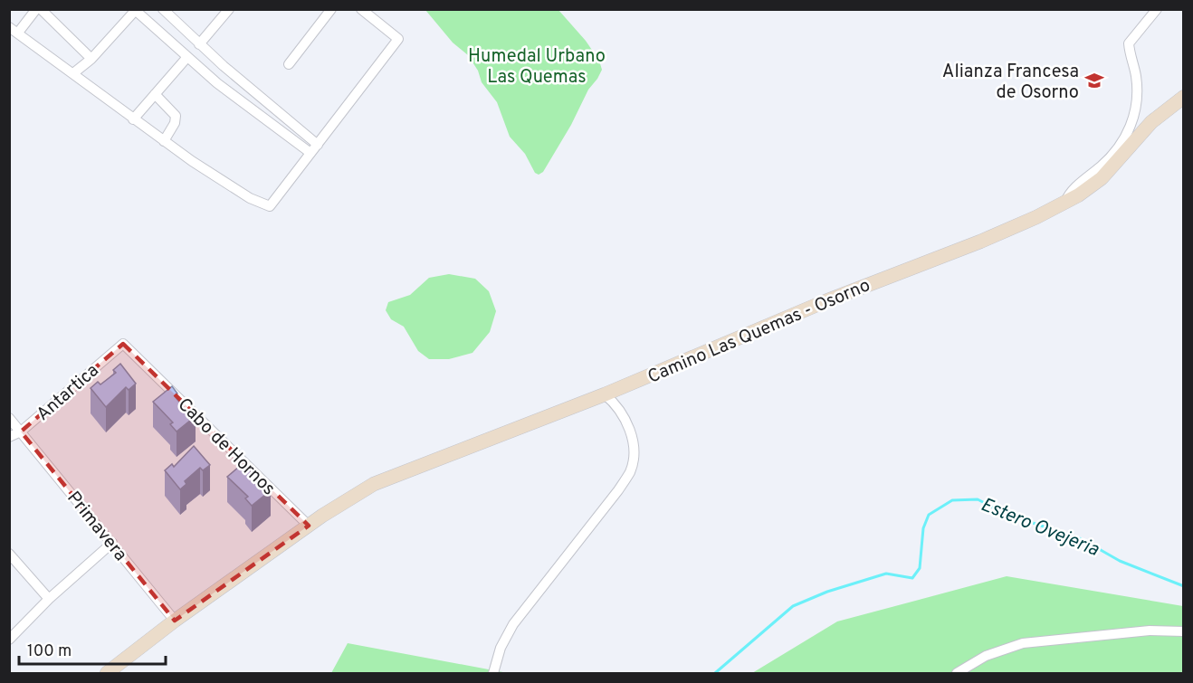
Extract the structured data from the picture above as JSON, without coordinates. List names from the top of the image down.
{
  "streets": {
    "main road": ["Camino Las Quemas - Osorno"],
    "street": ["Antartica", "Cabo de Hornos", "Primavera"]
  },
  "crossings": [
    ["Camino Las Quemas - Osorno", "Cabo de Hornos"],
    ["Camino Las Quemas - Osorno", "Primavera"],
    ["Antartica", "Cabo de Hornos"],
    ["Antartica", "Primavera"]
  ],
  "water": ["Estero Ovejeria"],
  "parks": ["Humedal Urbano Las Quemas"],
  "places": {
    "school or university": ["Alianza Francesa de Osorno"]
  },
  "scale_bar": "100 m"
}
